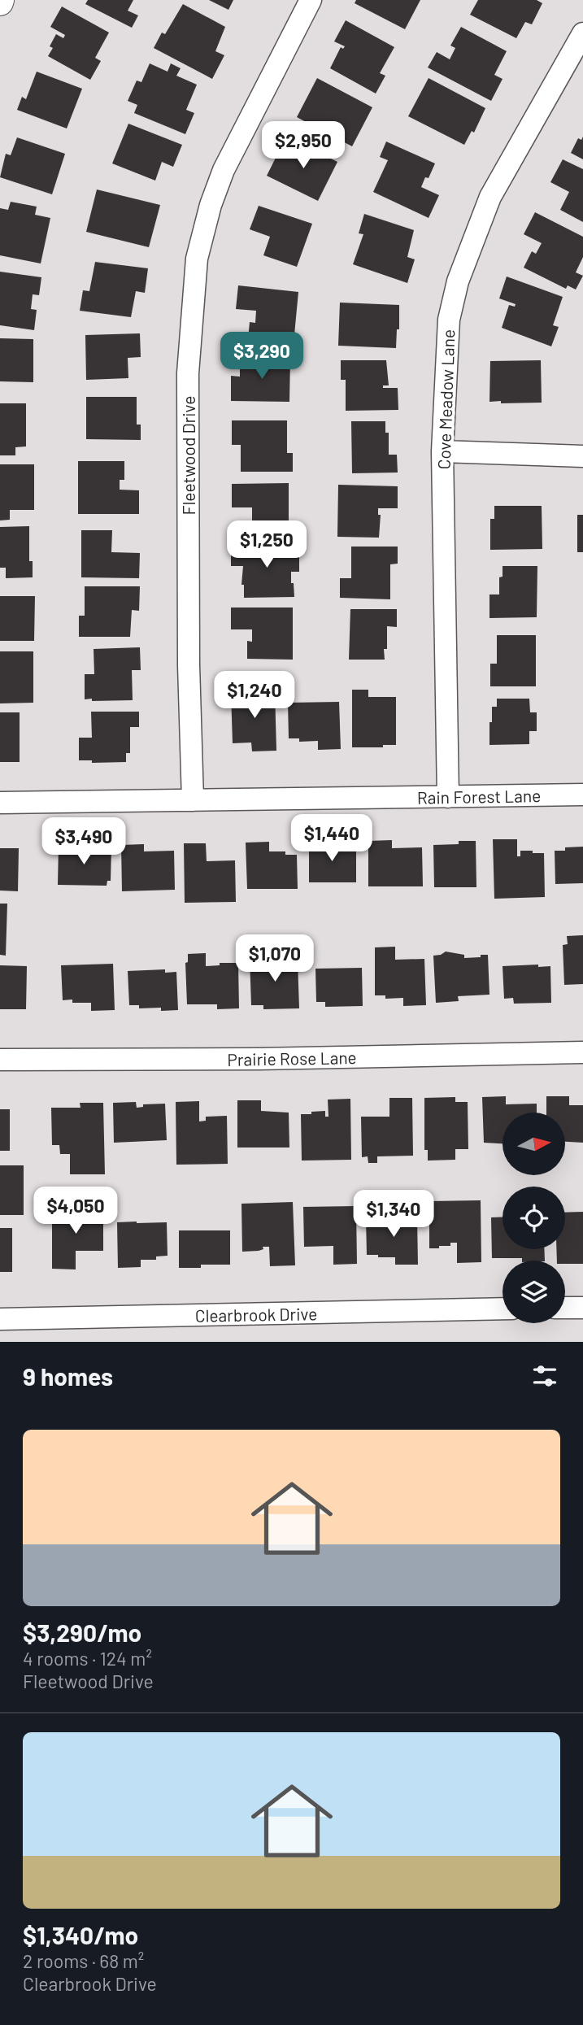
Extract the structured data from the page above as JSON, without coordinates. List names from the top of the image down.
{
  "streets": {
    "street": [
      "Cove Meadow Lane",
      "Fleetwood Drive",
      "Rain Forest Lane",
      "Prairie Rose Lane",
      "Clearbrook Drive"
    ]
  },
  "crossings": [
    ["Cove Meadow Lane", "Rain Forest Lane"],
    ["Fleetwood Drive", "Rain Forest Lane"]
  ],
  "north": "right",
  "page": {
    "price": [
      "$2,950",
      "$3,290",
      "$1,250",
      "$1,240",
      "$1,440",
      "$3,490",
      "$1,070",
      "$4,050",
      "$1,340"
    ],
    "heading": "9 homes",
    "list": [
      {
        "name": "$3,290/mo",
        "note": "4 rooms · 124 m² · Fleetwood Drive"
      },
      {
        "name": "$1,340/mo",
        "note": "2 rooms · 68 m² · Clearbrook Drive"
      }
    ]
  }
}
